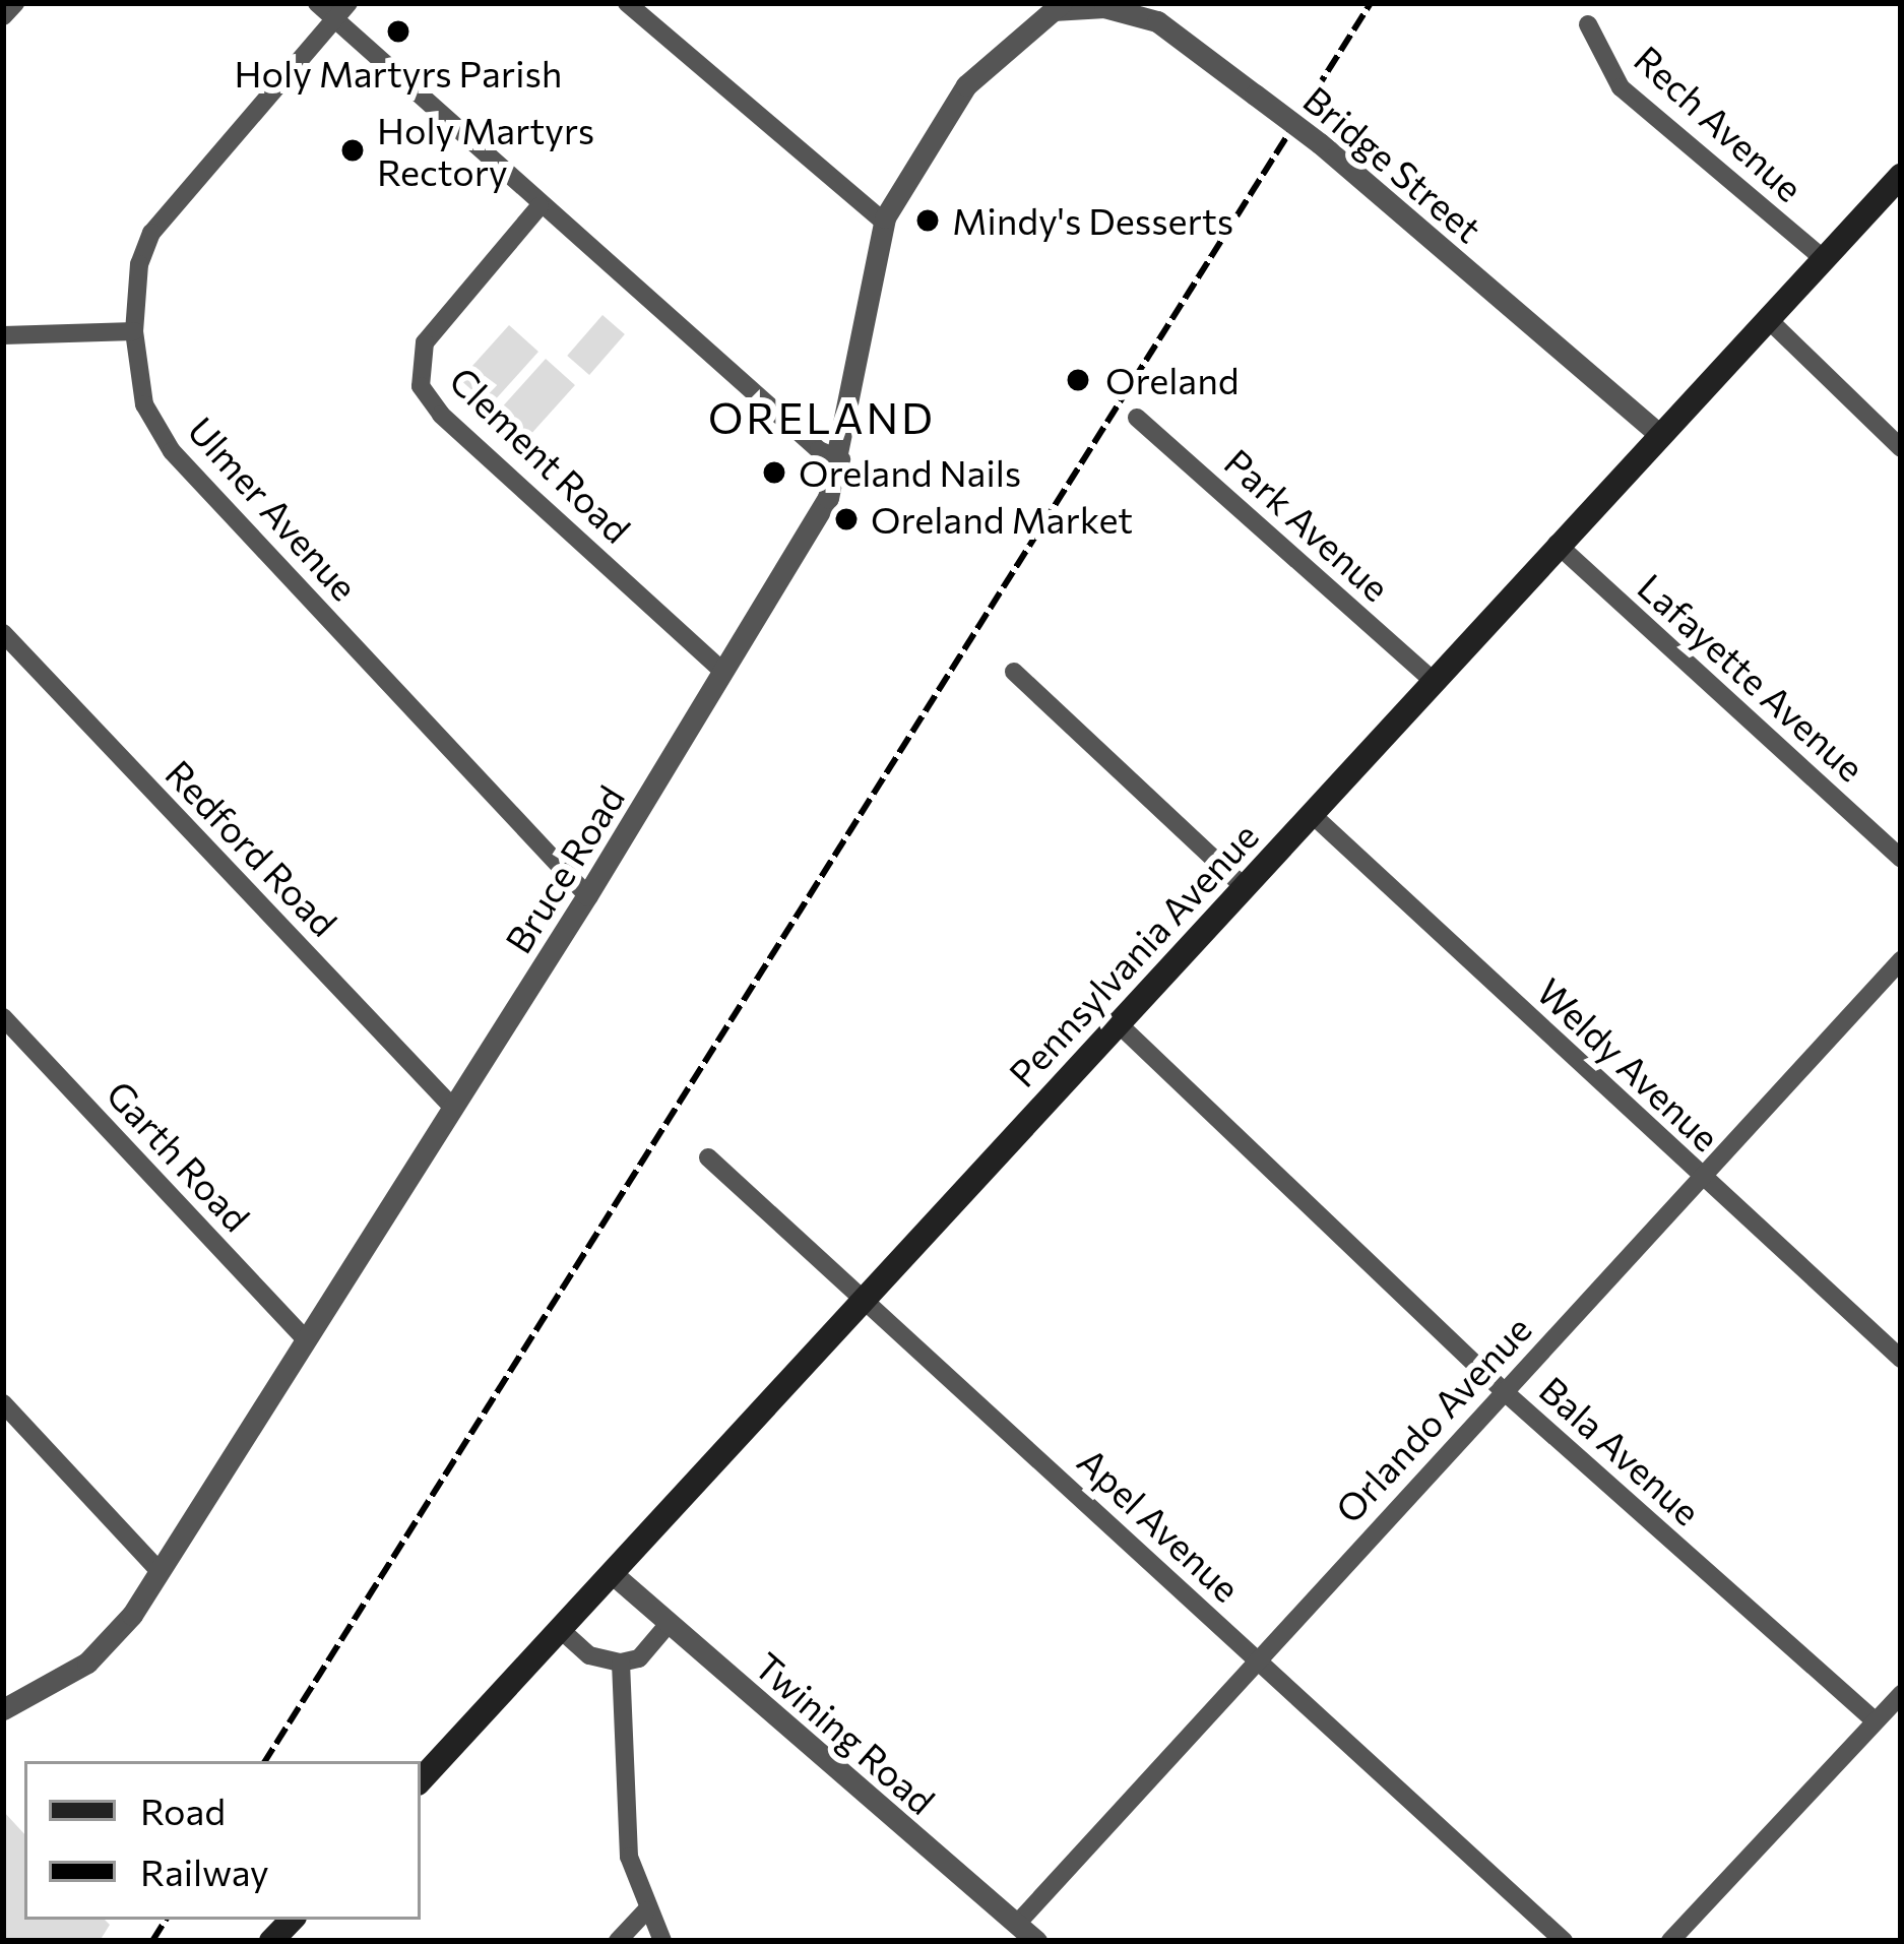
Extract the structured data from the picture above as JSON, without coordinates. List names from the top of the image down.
{
  "streets": {
    "main road": ["Pennsylvania Avenue"],
    "street": [
      "Rech Avenue",
      "Bridge Street",
      "Clement Road",
      "Ulmer Avenue",
      "Park Avenue",
      "Lafayette Avenue",
      "Redford Road",
      "Bruce Road",
      "Weldy Avenue",
      "Garth Road",
      "Orlando Avenue",
      "Bala Avenue",
      "Apel Avenue",
      "Twining Road"
    ]
  },
  "crossings": [
    ["Rech Avenue", "Pennsylvania Avenue"],
    ["Bridge Street", "Bruce Road"],
    ["Bridge Street", "Pennsylvania Avenue"],
    ["Clement Road", "Bruce Road"],
    ["Ulmer Avenue", "Bruce Road"],
    ["Park Avenue", "Pennsylvania Avenue"],
    ["Lafayette Avenue", "Pennsylvania Avenue"],
    ["Redford Road", "Bruce Road"],
    ["Bruce Road", "Garth Road"],
    ["Pennsylvania Avenue", "Weldy Avenue"],
    ["Pennsylvania Avenue", "Bala Avenue"],
    ["Pennsylvania Avenue", "Apel Avenue"],
    ["Pennsylvania Avenue", "Twining Road"],
    ["Weldy Avenue", "Orlando Avenue"],
    ["Orlando Avenue", "Bala Avenue"],
    ["Orlando Avenue", "Apel Avenue"],
    ["Orlando Avenue", "Twining Road"]
  ],
  "districts": ["ORELAND"],
  "places": [
    "Holy Martyrs Parish",
    "Holy Martyrs Rectory",
    "Mindy's Desserts",
    "Oreland",
    "Oreland Nails",
    "Oreland Market"
  ],
  "legend": ["Road", "Railway"]
}
